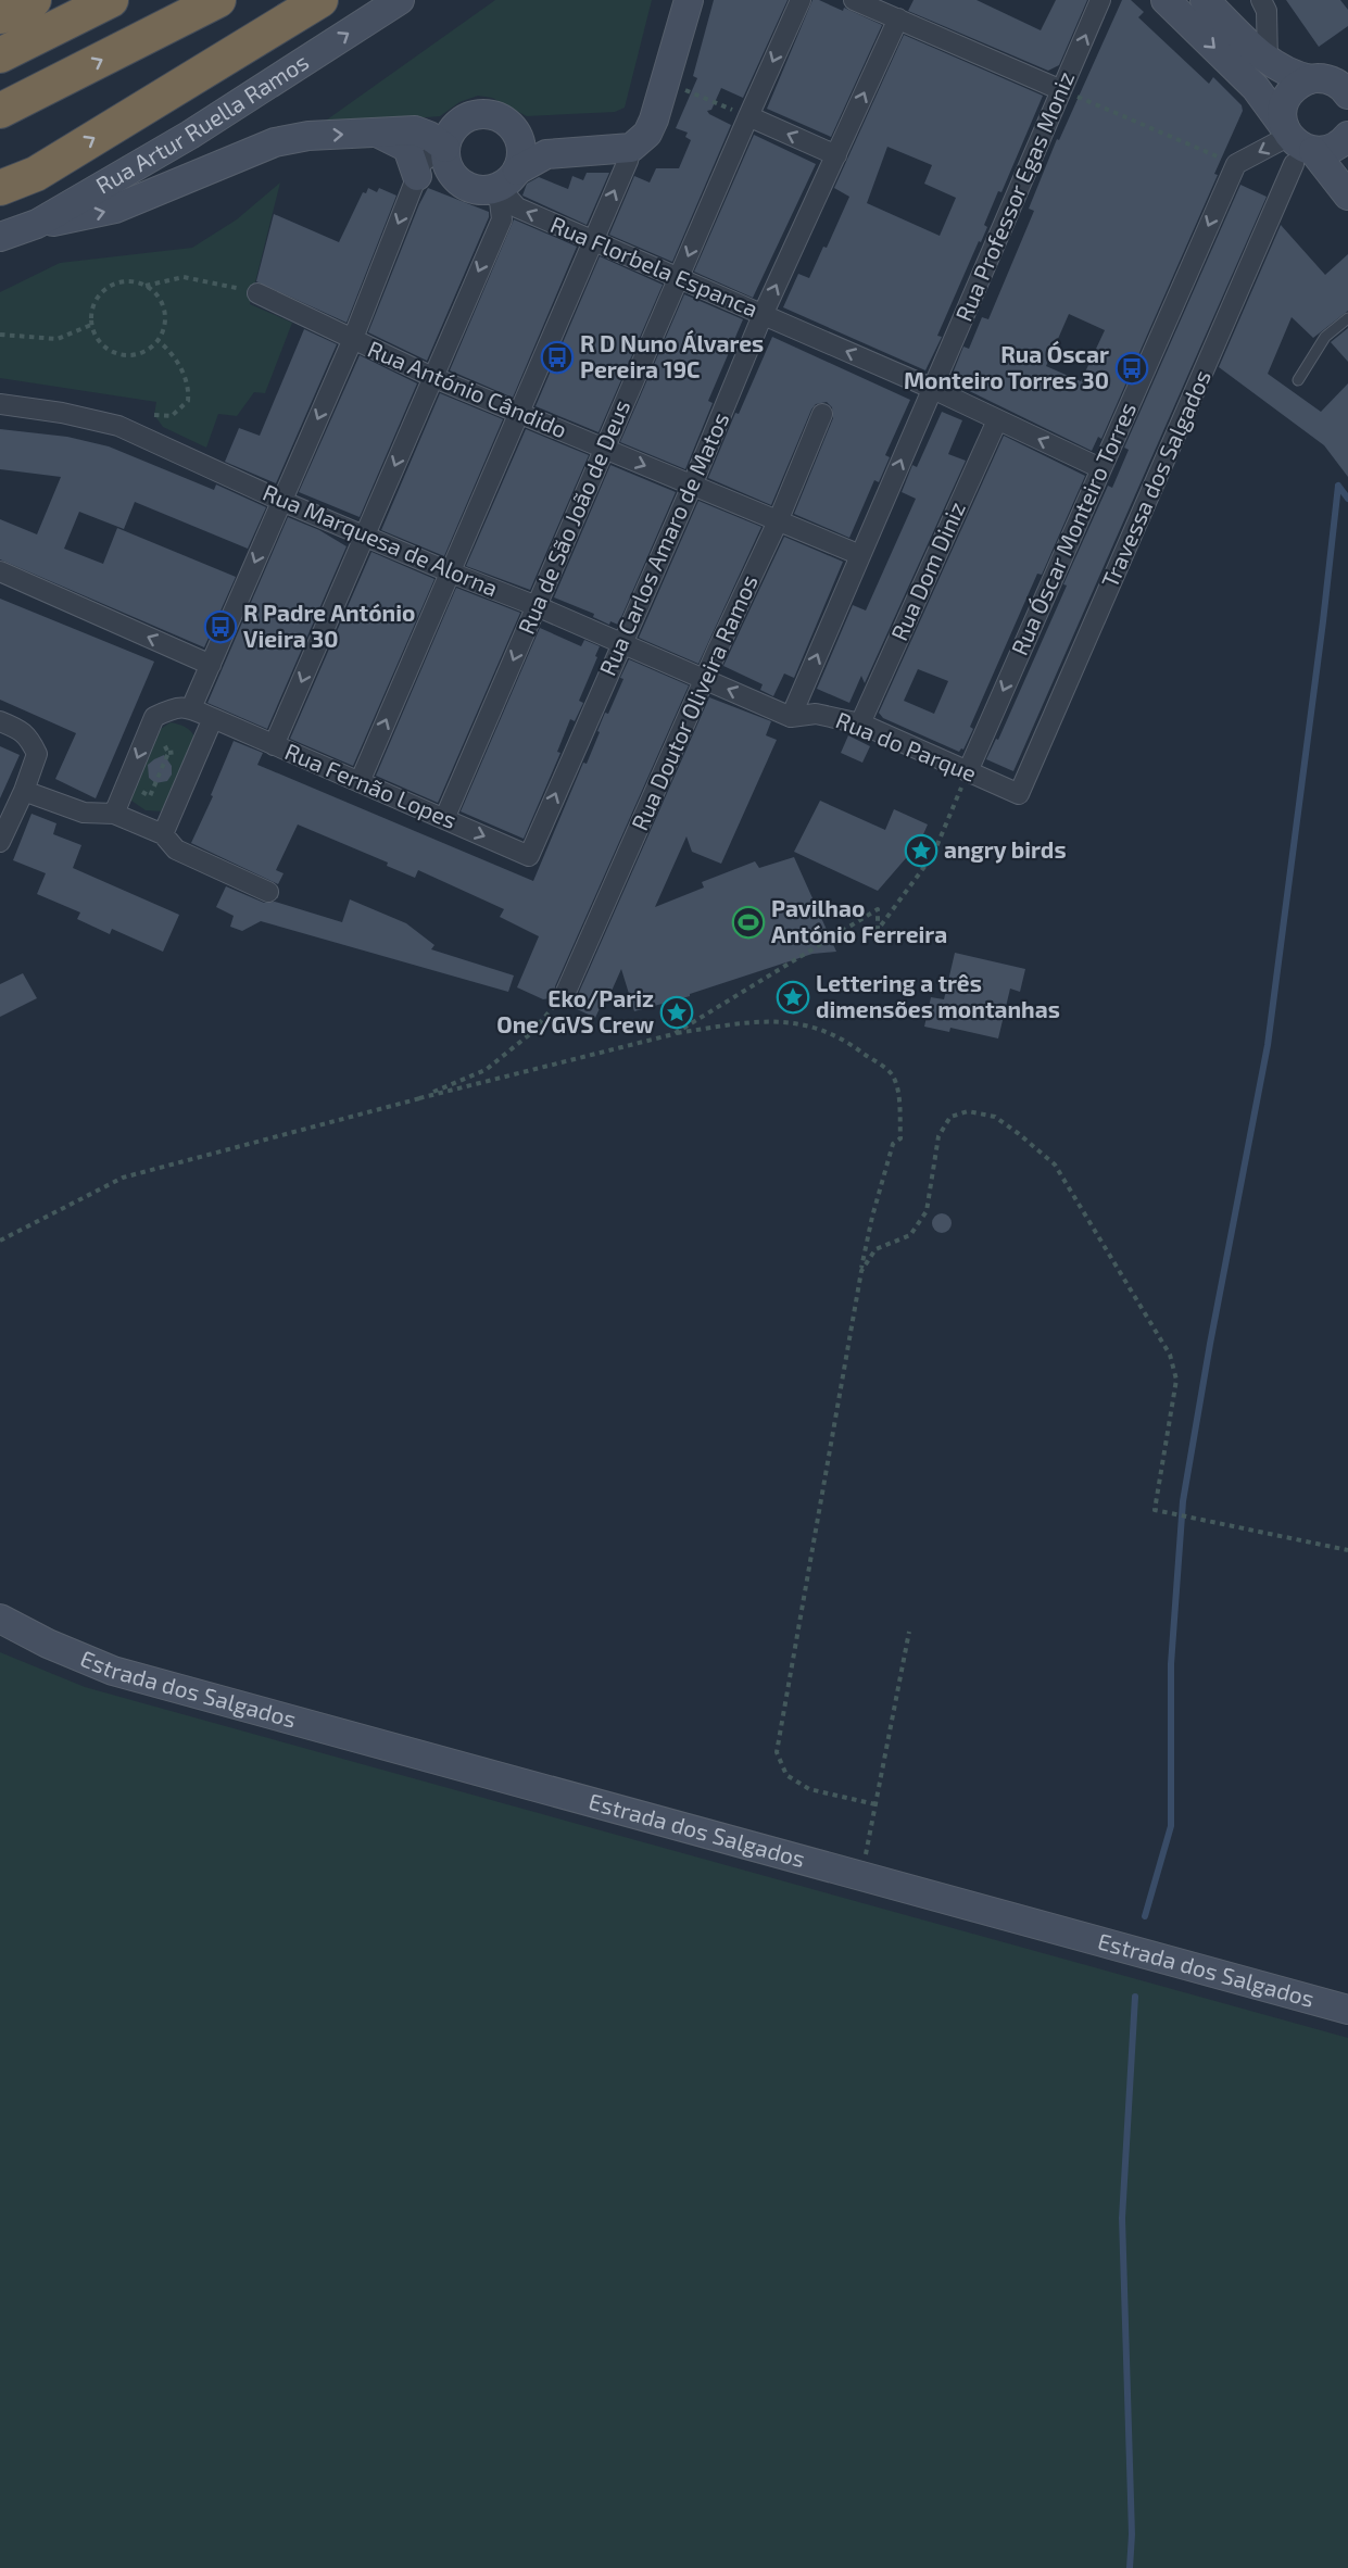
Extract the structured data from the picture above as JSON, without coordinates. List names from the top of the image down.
{
  "streets": {
    "main road": ["Rua Artur Ruella Ramos", "Estrada dos Salgados"],
    "street": [
      "Rua Professor Egas Moniz",
      "Rua Florbela Espanca",
      "Rua António Cândido",
      "Travessa dos Salgados",
      "Rua de São João de Deus",
      "Rua Óscar Monteiro Torres",
      "Rua Marquesa de Alorna",
      "Rua Carlos Amaro de Matos",
      "Rua Dom Diniz",
      "Rua Doutor Oliveira Ramos",
      "Rua do Parque",
      "Rua Fernão Lopes"
    ]
  },
  "crossings": [
    ["Rua Professor Egas Moniz", "Rua Florbela Espanca"],
    ["Rua Professor Egas Moniz", "Rua António Cândido"],
    ["Rua Professor Egas Moniz", "Rua Marquesa de Alorna"],
    ["Rua Professor Egas Moniz", "Rua do Parque"],
    ["Rua Florbela Espanca", "Rua de São João de Deus"],
    ["Rua Florbela Espanca", "Rua Óscar Monteiro Torres"],
    ["Rua Florbela Espanca", "Rua Carlos Amaro de Matos"],
    ["Rua Florbela Espanca", "Rua Dom Diniz"],
    ["Rua António Cândido", "Rua de São João de Deus"],
    ["Rua António Cândido", "Rua Carlos Amaro de Matos"],
    ["Rua António Cândido", "Rua Doutor Oliveira Ramos"],
    ["Travessa dos Salgados", "Rua do Parque"],
    ["Rua de São João de Deus", "Rua Marquesa de Alorna"],
    ["Rua de São João de Deus", "Rua Fernão Lopes"],
    ["Rua Óscar Monteiro Torres", "Rua do Parque"],
    ["Rua Marquesa de Alorna", "Rua Carlos Amaro de Matos"],
    ["Rua Marquesa de Alorna", "Rua Doutor Oliveira Ramos"],
    ["Rua Marquesa de Alorna", "Rua do Parque"],
    ["Rua Carlos Amaro de Matos", "Rua Fernão Lopes"],
    ["Rua Dom Diniz", "Rua do Parque"]
  ],
  "one_way": [
    "Rua Professor Egas Moniz",
    "Rua Florbela Espanca",
    "Rua Óscar Monteiro Torres",
    "Rua Carlos Amaro de Matos"
  ],
  "places": {
    "bus stop": ["R D Nuno Álvares Pereira 19C", "Rua Óscar Monteiro Torres 30", "R Padre António Vieira 30"],
    "place": ["angry birds", "Lettering a três dimensões montanhas", "Eko/Pariz One/GVS Crew"],
    "sports": ["Pavilhao António Ferreira"]
  }
}
